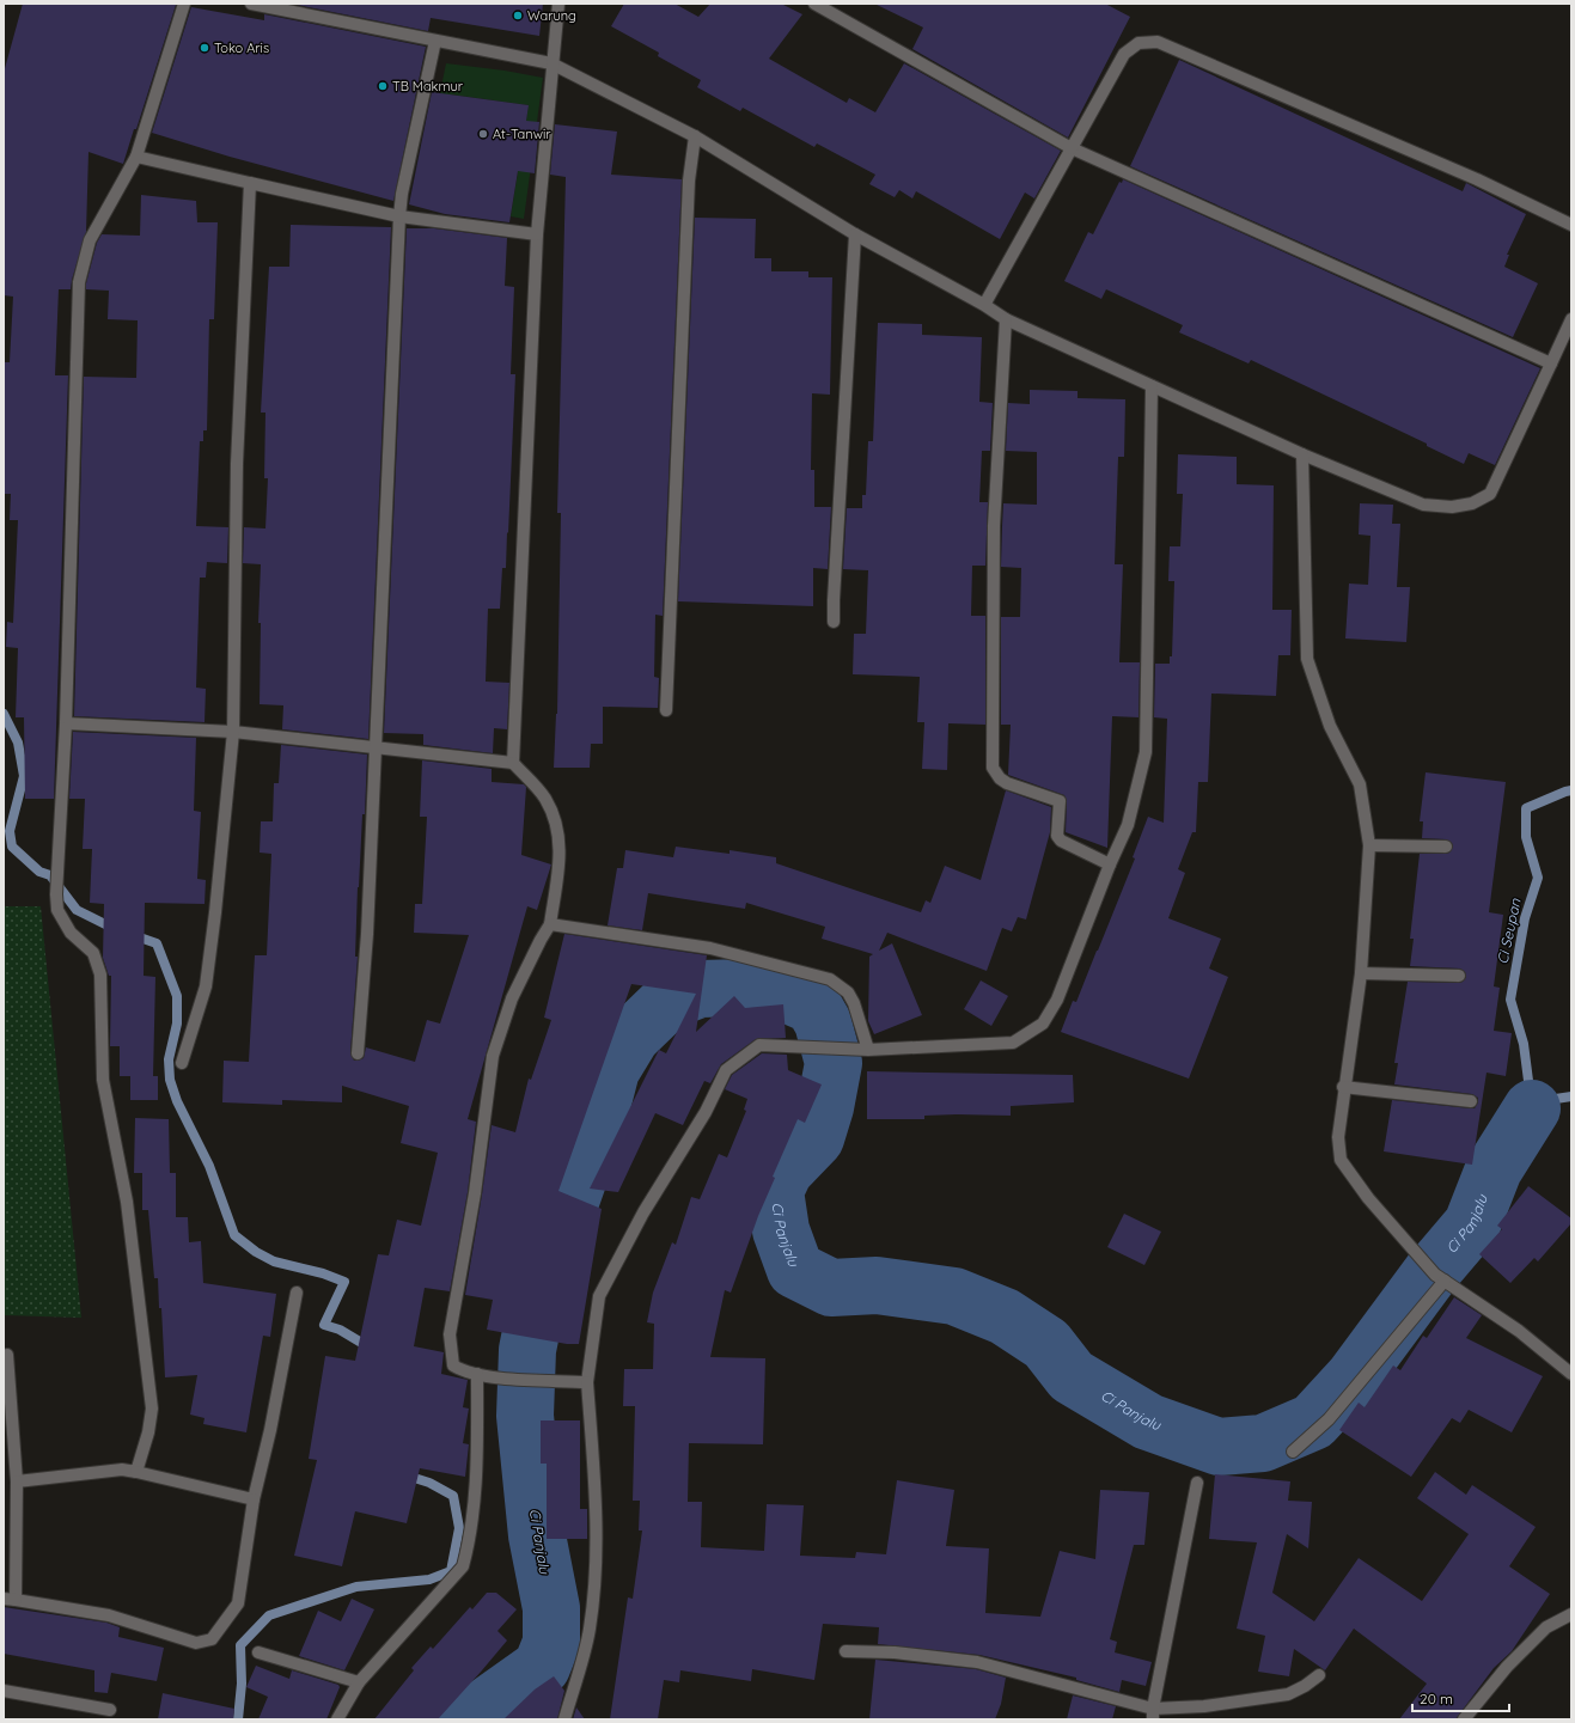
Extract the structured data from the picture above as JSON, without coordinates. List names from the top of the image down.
{
  "water": ["Ci Seupan", "Ci Panjalu"],
  "places": [
    "Warung",
    "Toko Aris",
    "TB Makmur",
    "At-Tanwir"
  ],
  "scale_bar": "20 m"
}
